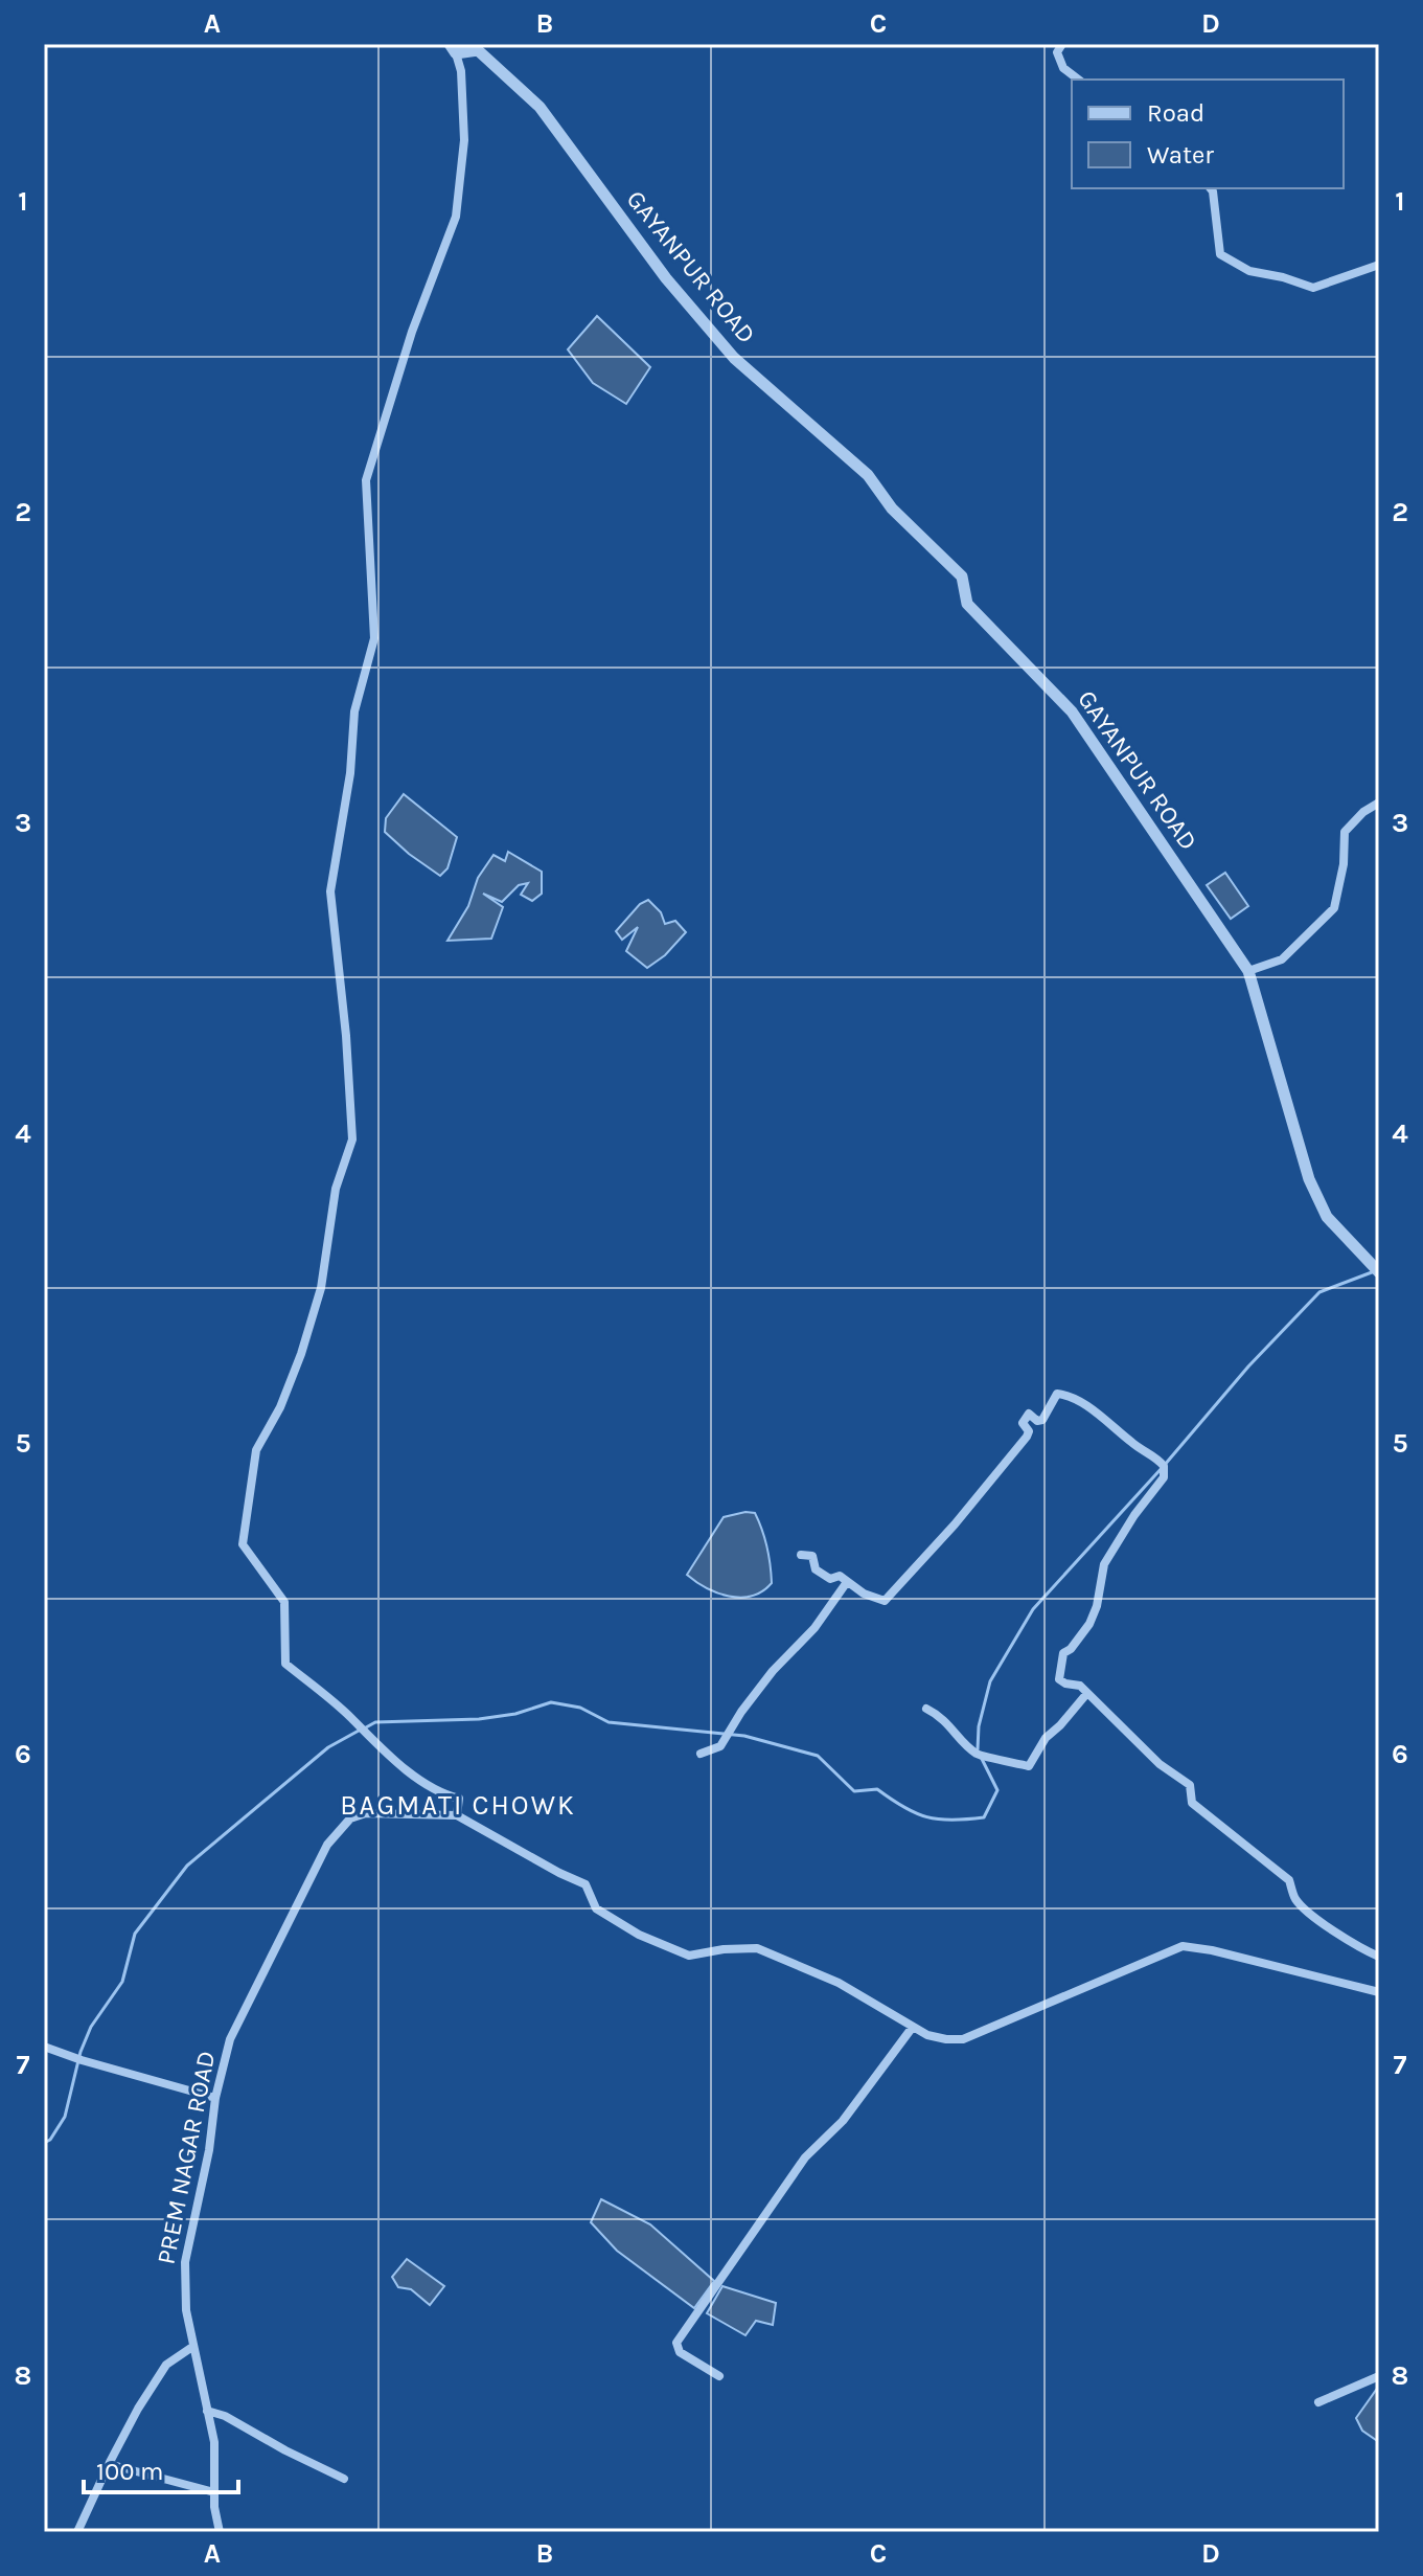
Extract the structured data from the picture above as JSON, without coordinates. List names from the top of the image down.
{
  "streets": {
    "street": ["GAYANPUR ROAD", "PREM NAGAR ROAD"]
  },
  "districts": ["BAGMATI CHOWK"],
  "legend": ["Road", "Water"],
  "scale_bar": "100 m",
  "grid": {
    "columns": [
      "A",
      "B",
      "C",
      "D"
    ],
    "rows": [
      "1",
      "2",
      "3",
      "4",
      "5",
      "6",
      "7",
      "8"
    ]
  }
}
